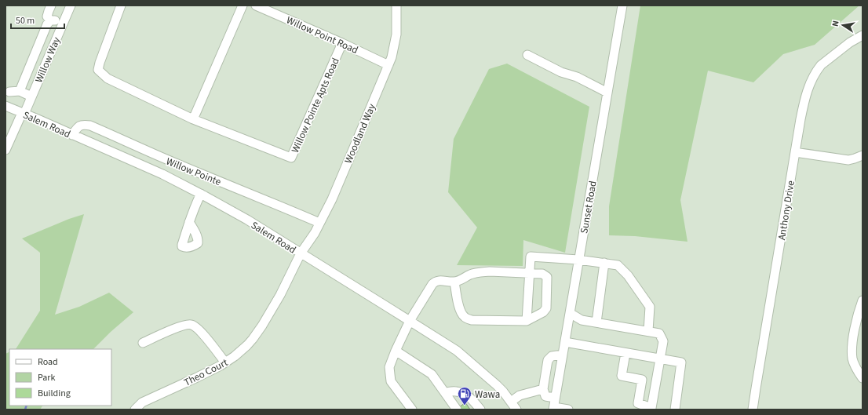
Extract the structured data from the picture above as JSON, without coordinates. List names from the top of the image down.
{
  "streets": {
    "street": [
      "Willow Point Road",
      "Willow Way",
      "Willow Pointe Apts Road",
      "Salem Road",
      "Woodland Way",
      "Willow Pointe",
      "Sunset Road",
      "Anthony Drive",
      "Theo Court"
    ]
  },
  "crossings": [
    ["Willow Point Road", "Willow Pointe Apts Road"],
    ["Willow Point Road", "Woodland Way"],
    ["Willow Way", "Salem Road"],
    ["Salem Road", "Woodland Way"],
    ["Salem Road", "Willow Pointe"],
    ["Salem Road", "Theo Court"],
    ["Woodland Way", "Willow Pointe"],
    ["Woodland Way", "Theo Court"]
  ],
  "places": {
    "fuel station": ["Wawa"]
  },
  "legend": ["Road", "Park", "Building"],
  "scale_bar": "50 m",
  "north": "left"
}
